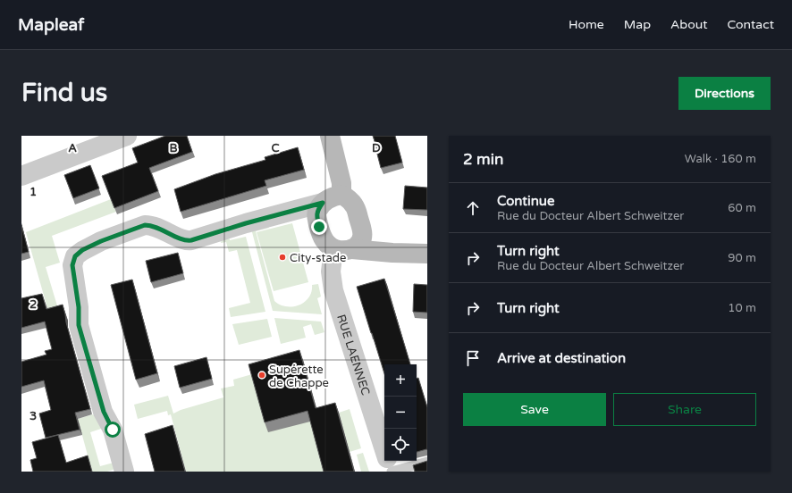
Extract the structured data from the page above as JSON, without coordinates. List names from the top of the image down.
{
  "streets": {
    "street": ["RUE LAENNEC"]
  },
  "places": ["City-stade", "Supérette de Chappe"],
  "page": {
    "header": "Mapleaf",
    "nav": [
      "Home",
      "Map",
      "About",
      "Contact"
    ],
    "buttons": [
      "Directions",
      ["Save", "Share"]
    ],
    "title": "Find us",
    "heading": ["2 min", "Walk · 160 m"],
    "list": [
      ["Continue", "Rue du Docteur Albert Schweitzer", "60 m"],
      ["Turn right", "Rue du Docteur Albert Schweitzer", "90 m"],
      ["Turn right", "10 m"],
      "Arrive at destination"
    ],
    "map_buttons": ["+", "−"]
  },
  "grid": {
    "columns": [
      "A",
      "B",
      "C",
      "D"
    ],
    "rows": ["1", "2", "3"]
  }
}
